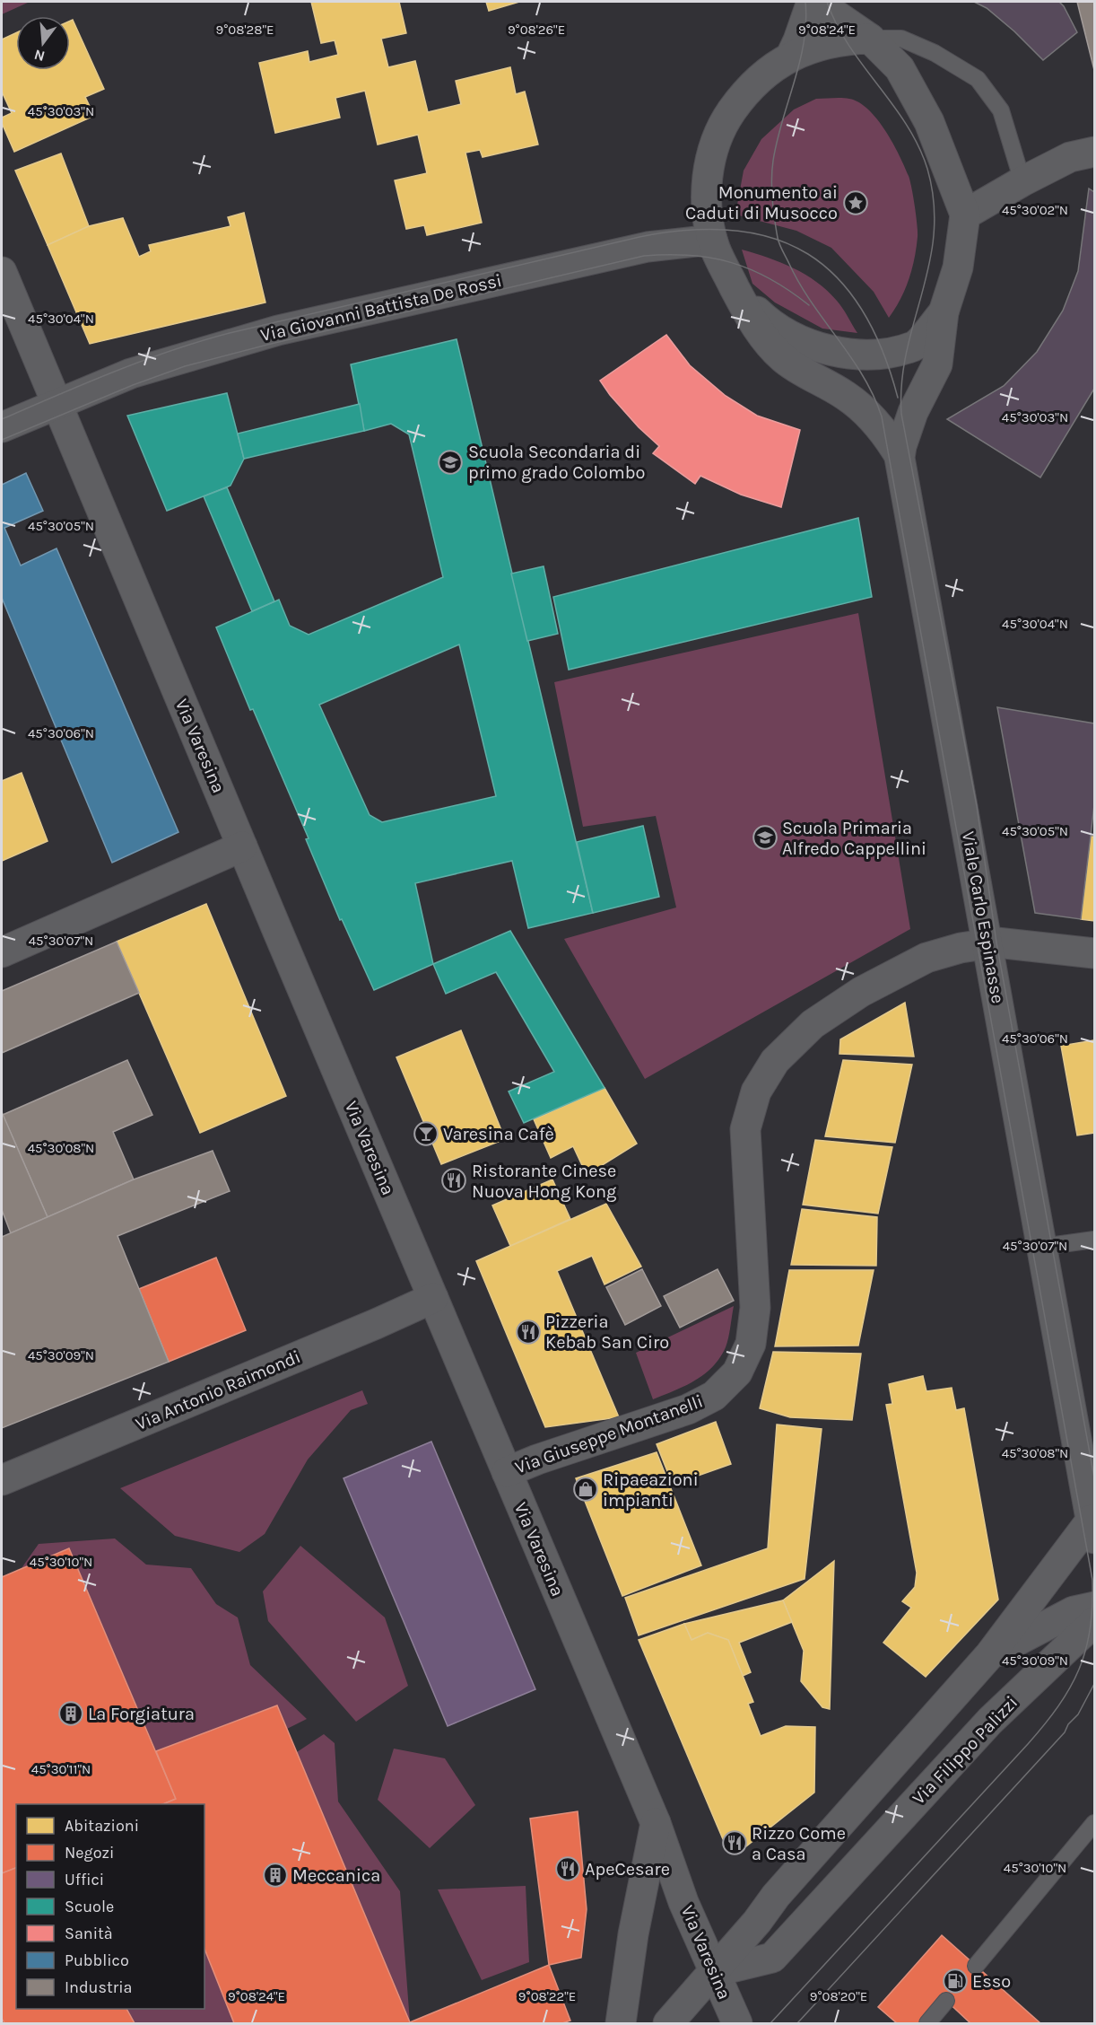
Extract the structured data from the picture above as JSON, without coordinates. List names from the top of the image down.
{
  "streets": {
    "street": [
      "Via Giovanni Battista De Rossi",
      "Via Varesina",
      "Viale Carlo Espinasse",
      "Via Antonio Raimondi",
      "Via Giuseppe Montanelli",
      "Via Filippo Palizzi"
    ]
  },
  "crossings": [
    ["Via Giovanni Battista De Rossi", "Via Varesina"],
    ["Via Varesina", "Via Antonio Raimondi"],
    ["Via Varesina", "Via Giuseppe Montanelli"],
    ["Via Varesina", "Via Filippo Palizzi"],
    ["Viale Carlo Espinasse", "Via Giuseppe Montanelli"]
  ],
  "places": {
    "place": ["Monumento ai Caduti di Musocco"],
    "school or university": ["Scuola Secondaria di primo grado Colombo", "Scuola Primaria Alfredo Cappellini"],
    "bar": ["Varesina Cafè"],
    "restaurant": [
      "Ristorante Cinese Nuova Hong Kong",
      "Pizzeria Kebab San Ciro",
      "Rizzo Come a Casa",
      "ApeCesare"
    ],
    "shop": ["Ripaeazioni impianti"],
    "building": ["La Forgiatura", "Meccanica"],
    "fuel station": ["Esso"]
  },
  "legend": [
    "Abitazioni",
    "Negozi",
    "Uffici",
    "Scuole",
    "Sanità",
    "Pubblico",
    "Industria"
  ],
  "north": "bottom",
  "coordinates": [
    "9°08'28\"E",
    "9°08'26\"E",
    "9°08'24\"E",
    "45°30'03\"N",
    "45°30'02\"N",
    "45°30'04\"N",
    "45°30'05\"N",
    "45°30'06\"N",
    "45°30'07\"N",
    "45°30'08\"N",
    "45°30'09\"N",
    "45°30'10\"N",
    "45°30'11\"N",
    "9°08'22\"E",
    "9°08'20\"E"
  ]
}
